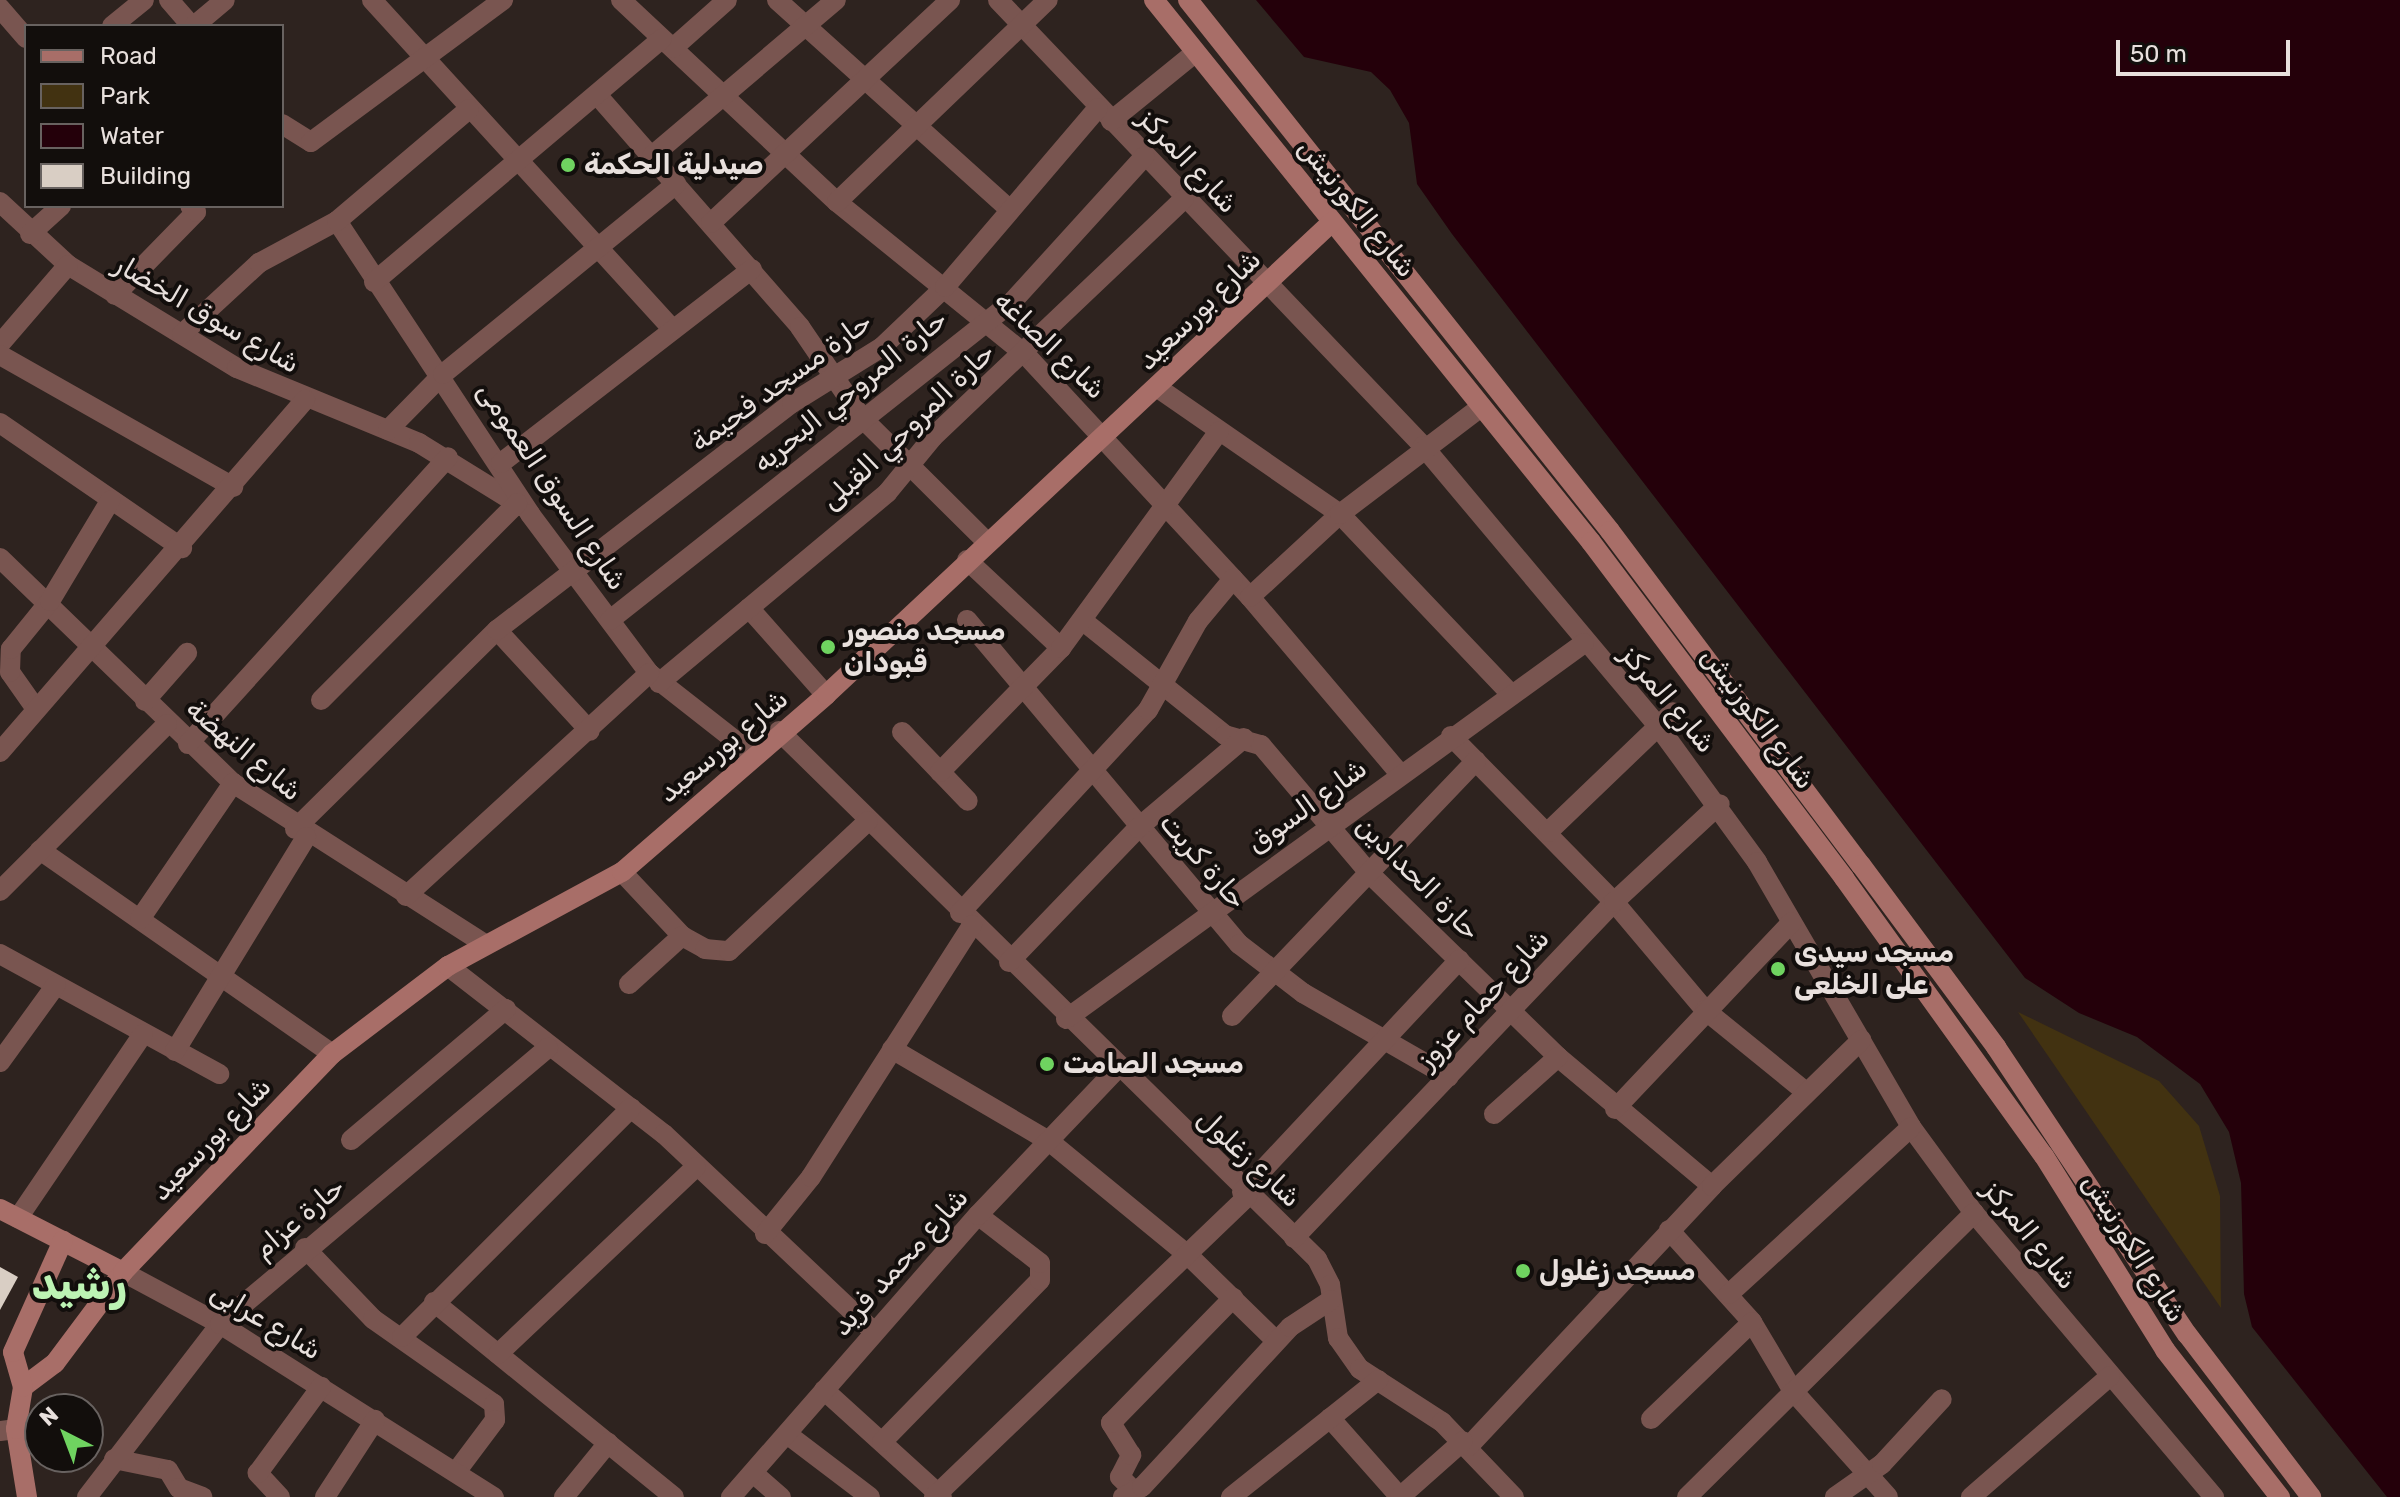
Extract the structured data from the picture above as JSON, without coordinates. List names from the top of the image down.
{
  "streets": {
    "main road": ["شارع الكورنيش", "شارع بورسعيد", "شارع عرابى"],
    "street": [
      "شارع المركز",
      "شارع سوق الخضار",
      "شارع الصاغه",
      "حارة مسجد فحيمة",
      "حارة المروحي البحريه",
      "حارة المروحي القبلى",
      "شارع السوق العمومى",
      "شارع النهضة",
      "شارع السوق",
      "حارة كريت",
      "حارة الحدادين",
      "شارع حمام عزوز",
      "شارع زغلول",
      "حارة عزام",
      "شارع محمد فريد"
    ]
  },
  "crossings": [
    ["شارع المركز", "شارع بورسعيد"],
    ["شارع المركز", "حارة مسجد فحيمة"],
    ["شارع المركز", "حارة المروحي البحريه"],
    ["شارع المركز", "حارة المروحي القبلى"],
    ["شارع المركز", "شارع السوق"],
    ["شارع المركز", "شارع حمام عزوز"],
    ["شارع الكورنيش", "شارع بورسعيد"],
    ["شارع الكورنيش", "حارة مسجد فحيمة"],
    ["شارع بورسعيد", "شارع الصاغه"],
    ["شارع بورسعيد", "شارع السوق العمومى"],
    ["شارع بورسعيد", "شارع النهضة"],
    ["شارع بورسعيد", "شارع زغلول"],
    ["شارع بورسعيد", "شارع عرابى"],
    ["شارع سوق الخضار", "شارع السوق العمومى"],
    ["شارع الصاغه", "حارة مسجد فحيمة"],
    ["شارع الصاغه", "حارة المروحي البحريه"],
    ["شارع الصاغه", "حارة المروحي القبلى"],
    ["شارع الصاغه", "شارع السوق"],
    ["حارة مسجد فحيمة", "شارع السوق العمومى"],
    ["حارة مسجد فحيمة", "شارع النهضة"],
    ["حارة المروحي البحريه", "شارع السوق العمومى"],
    ["حارة المروحي القبلى", "شارع السوق العمومى"],
    ["حارة المروحي القبلى", "شارع النهضة"],
    ["شارع السوق", "حارة كريت"],
    ["شارع السوق", "حارة الحدادين"],
    ["شارع السوق", "شارع زغلول"],
    ["حارة كريت", "شارع حمام عزوز"],
    ["حارة الحدادين", "شارع حمام عزوز"],
    ["شارع حمام عزوز", "شارع زغلول"],
    ["شارع زغلول", "شارع محمد فريد"],
    ["حارة عزام", "شارع عرابى"]
  ],
  "districts": ["رشيد"],
  "places": [
    "صيدلية الحكمة",
    "مسجد منصور قبودان",
    "مسجد سيدى على الخلعى",
    "مسجد الصامت",
    "مسجد زغلول"
  ],
  "legend": [
    "Road",
    "Park",
    "Water",
    "Building"
  ],
  "scale_bar": "50 m",
  "north": "top left"
}
